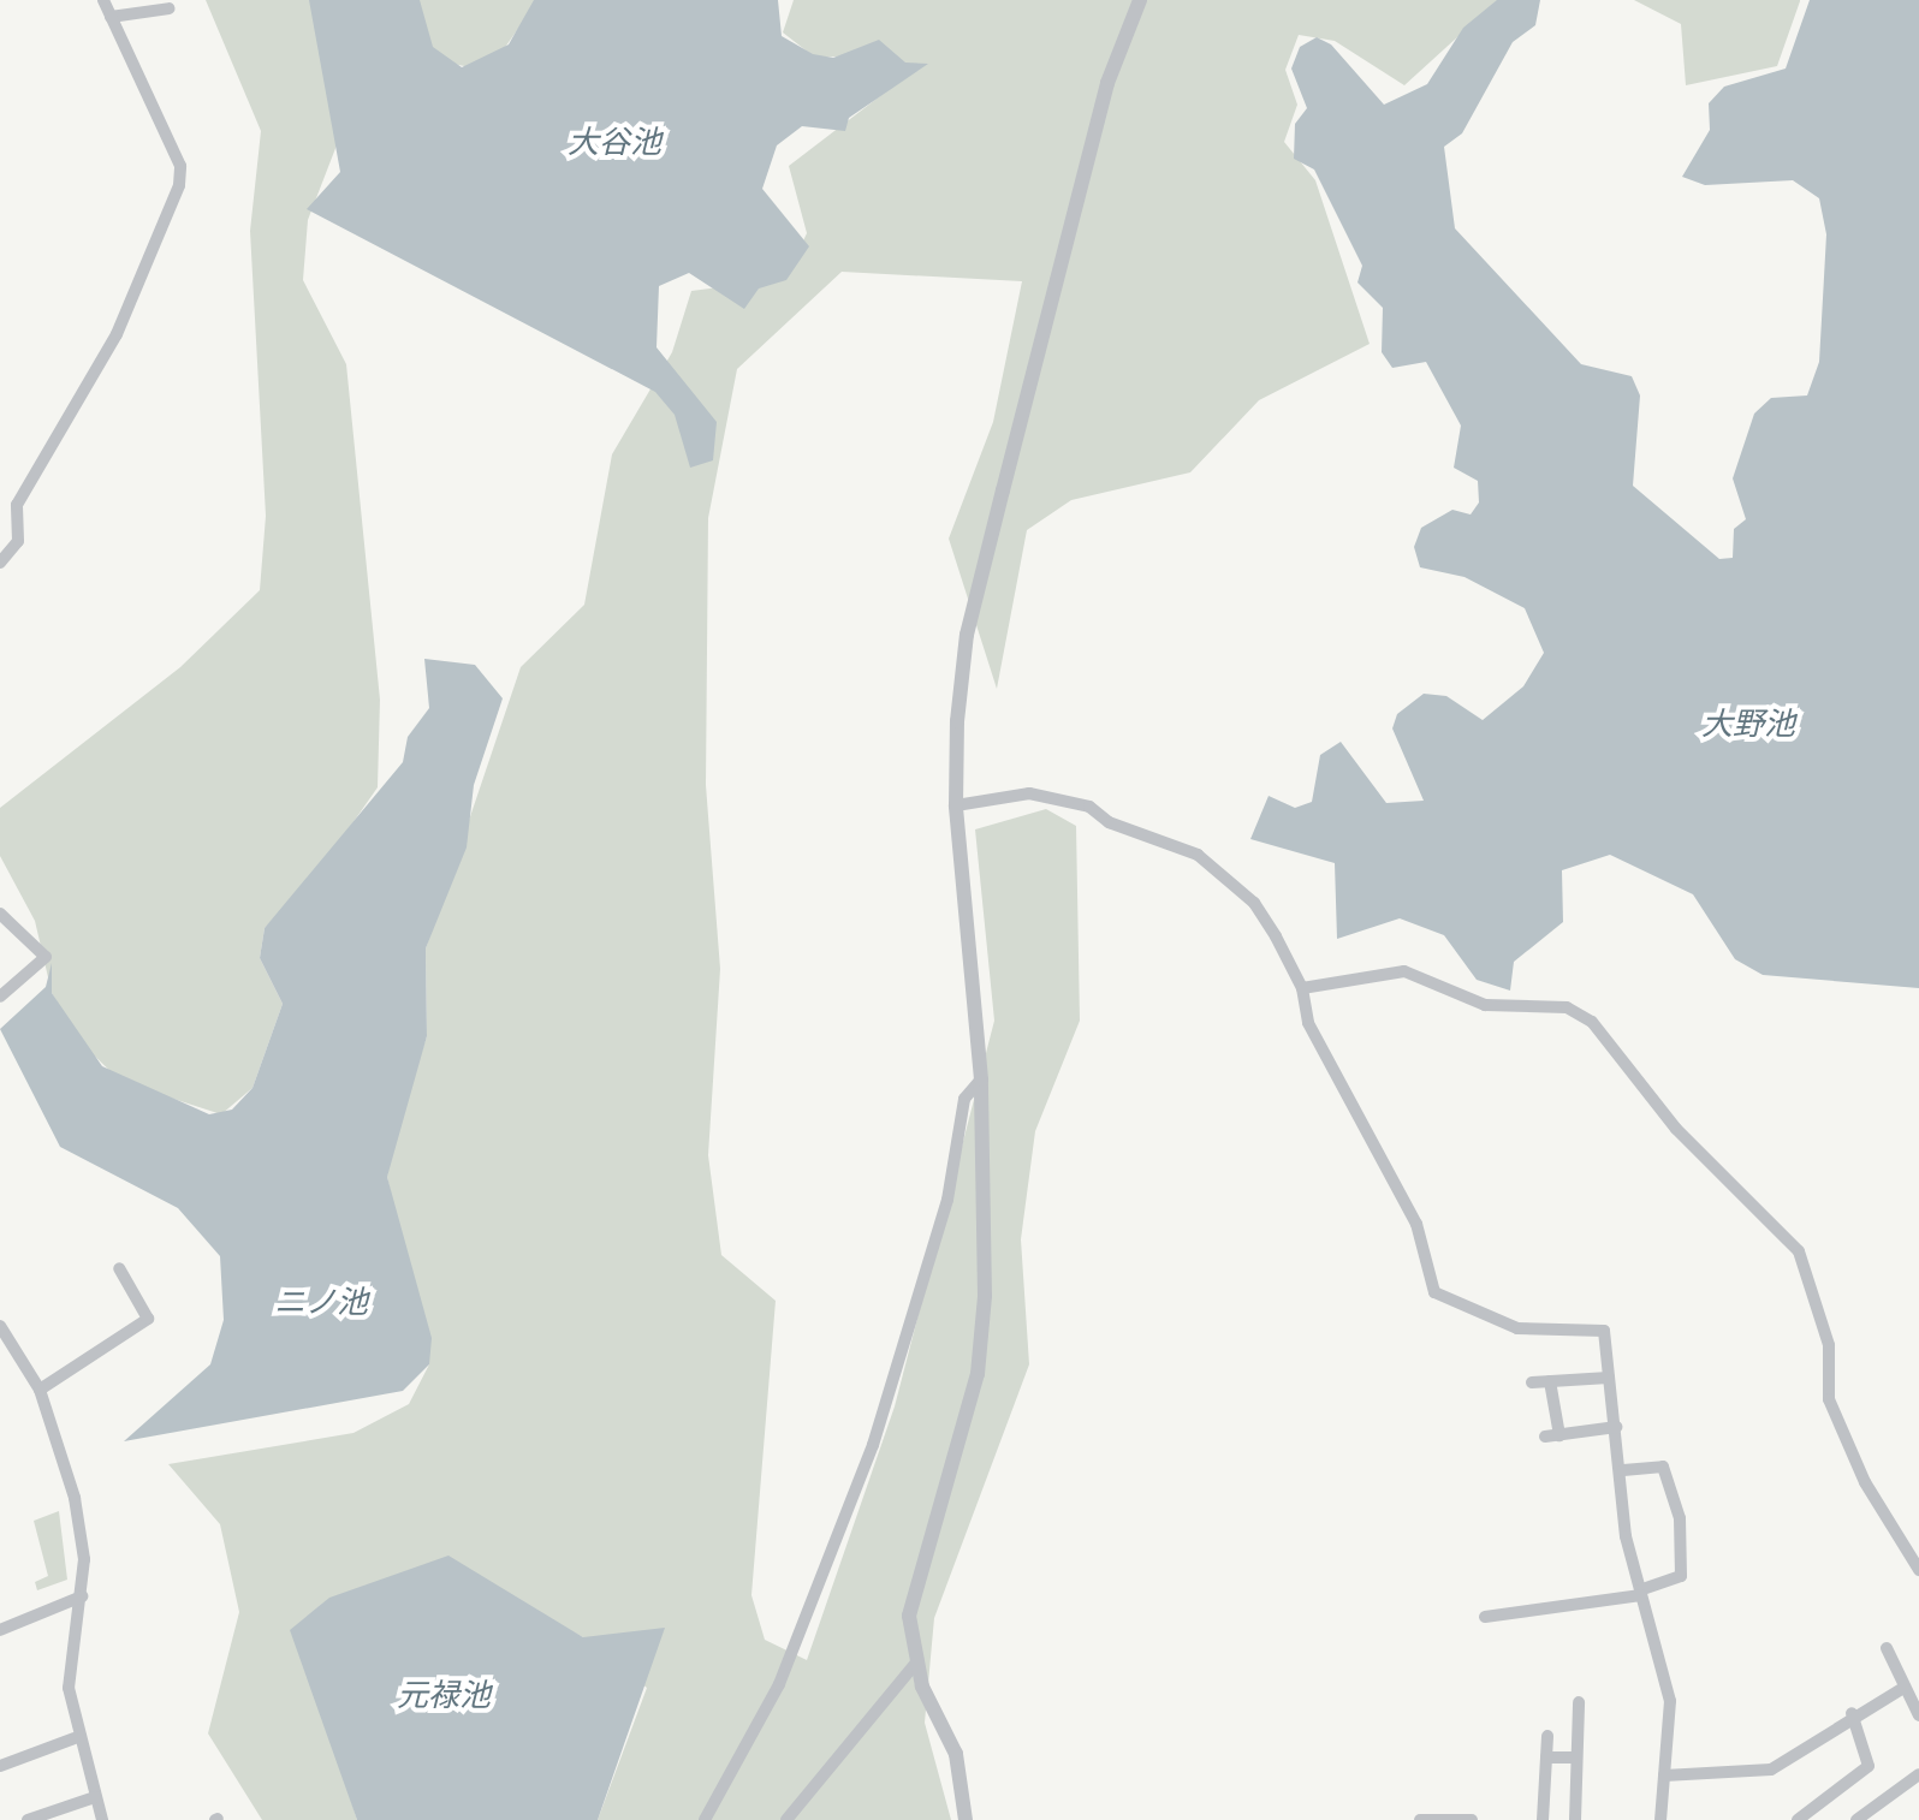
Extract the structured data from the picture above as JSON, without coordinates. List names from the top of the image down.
{
  "water": [
    "大谷池",
    "大野池",
    "ニノ池",
    "元禄池"
  ]
}
